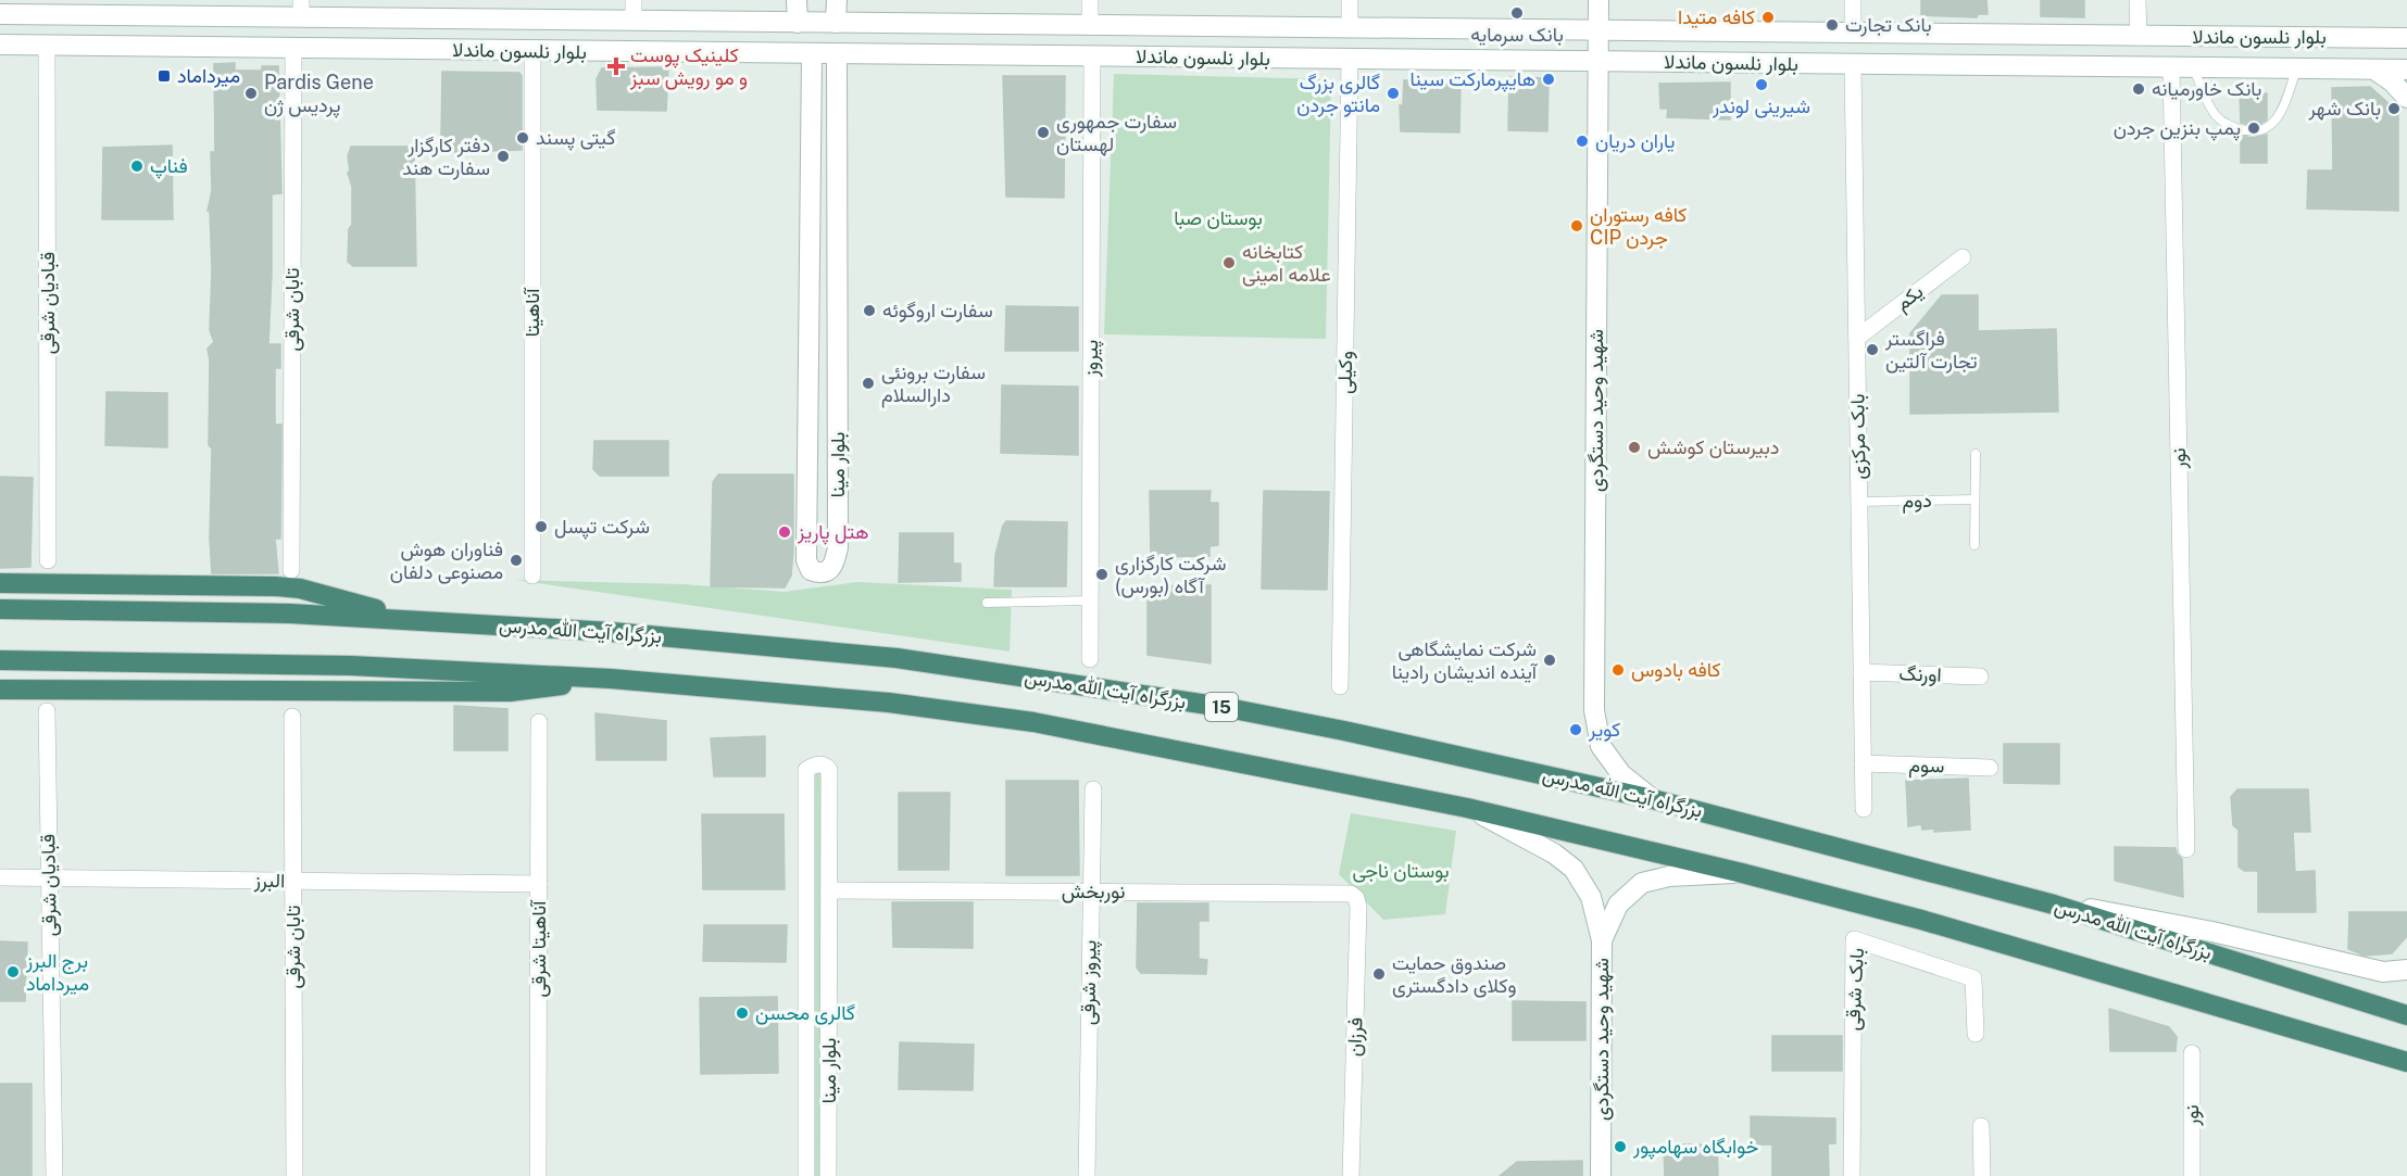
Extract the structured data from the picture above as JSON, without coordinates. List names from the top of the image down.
{
  "streets": {
    "highway": ["بزرگراه آیت الله مدرس", "15"],
    "main road": ["بلوار نلسون ماندلا", "شهید وحید دستگردی", "بلوار مینا"],
    "street": [
      "یکم",
      "قبادیان شرقی",
      "تابان شرقی",
      "آناهیتا",
      "پیروز",
      "وكيلی",
      "بابک مرکزی",
      "نور",
      "اورنگ",
      "سوم",
      "البرز",
      "نوربخش",
      "آناهیتا شرقی",
      "پیروز شرقی",
      "بابک شرقی",
      "فرزان"
    ],
    "lane": ["دوم"]
  },
  "crossings": [
    ["بلوار نلسون ماندلا", "قبادیان شرقی"],
    ["بلوار نلسون ماندلا", "تابان شرقی"],
    ["بلوار نلسون ماندلا", "آناهیتا"],
    ["بلوار نلسون ماندلا", "پیروز"],
    ["بلوار نلسون ماندلا", "وكيلی"],
    ["بلوار نلسون ماندلا", "شهید وحید دستگردی"],
    ["بلوار نلسون ماندلا", "بابک مرکزی"],
    ["بلوار نلسون ماندلا", "نور"],
    ["بلوار نلسون ماندلا", "بلوار مینا"],
    ["یکم", "بابک مرکزی"],
    ["قبادیان شرقی", "البرز"],
    ["تابان شرقی", "البرز"],
    ["شهید وحید دستگردی", "بزرگراه آیت الله مدرس"],
    ["بابک مرکزی", "دوم"],
    ["بابک مرکزی", "اورنگ"],
    ["بابک مرکزی", "سوم"],
    ["بلوار مینا", "نوربخش"],
    ["البرز", "آناهیتا شرقی"],
    ["نوربخش", "پیروز شرقی"],
    ["نوربخش", "فرزان"]
  ],
  "parks": ["بوستان صبا", "بوستان ناجی"],
  "places": {
    "other": [
      "بانک سرمایه",
      "کافه متیدا",
      "بانک تجارت",
      "هایپرمارکت سینا",
      "شیرینی لوندر",
      "بانک خاورمیانه",
      "Pardis Gene پردیس ژن",
      "گالری بزرگ مانتو جردن",
      "بانک شهر",
      "پمپ بنزين جردن",
      "سفارت جمهوری لهستان",
      "گیتی پسند",
      "یاران دریان",
      "دفتر کارگزار سفارت هند",
      "فناپ",
      "كافه رستوران CIP جردن",
      "کتابخانه علامه امینی",
      "سفارت اروگوئه",
      "فراگستر تجارت آلتین",
      "سفارت برونئی دارالسلام",
      "دبیرستان کوشش",
      "شرکت تپسل",
      "هتل پاریز",
      "فناوران هوش مصنوعی دلفان",
      "شرکت کارگزاری آگاه (بورس)",
      "شرکت نمایشگاهی آینده اندیشان رادینا",
      "کافه بادوس",
      "کویر",
      "برج البرز میرداماد",
      "صندوق حمایت وکلای دادگستری",
      "گالری محسن",
      "خوابگاه سهامپور"
    ],
    "health": ["کلینیک پوست و مو رویش سبز"],
    "transit": ["میرداماد"]
  }
}
